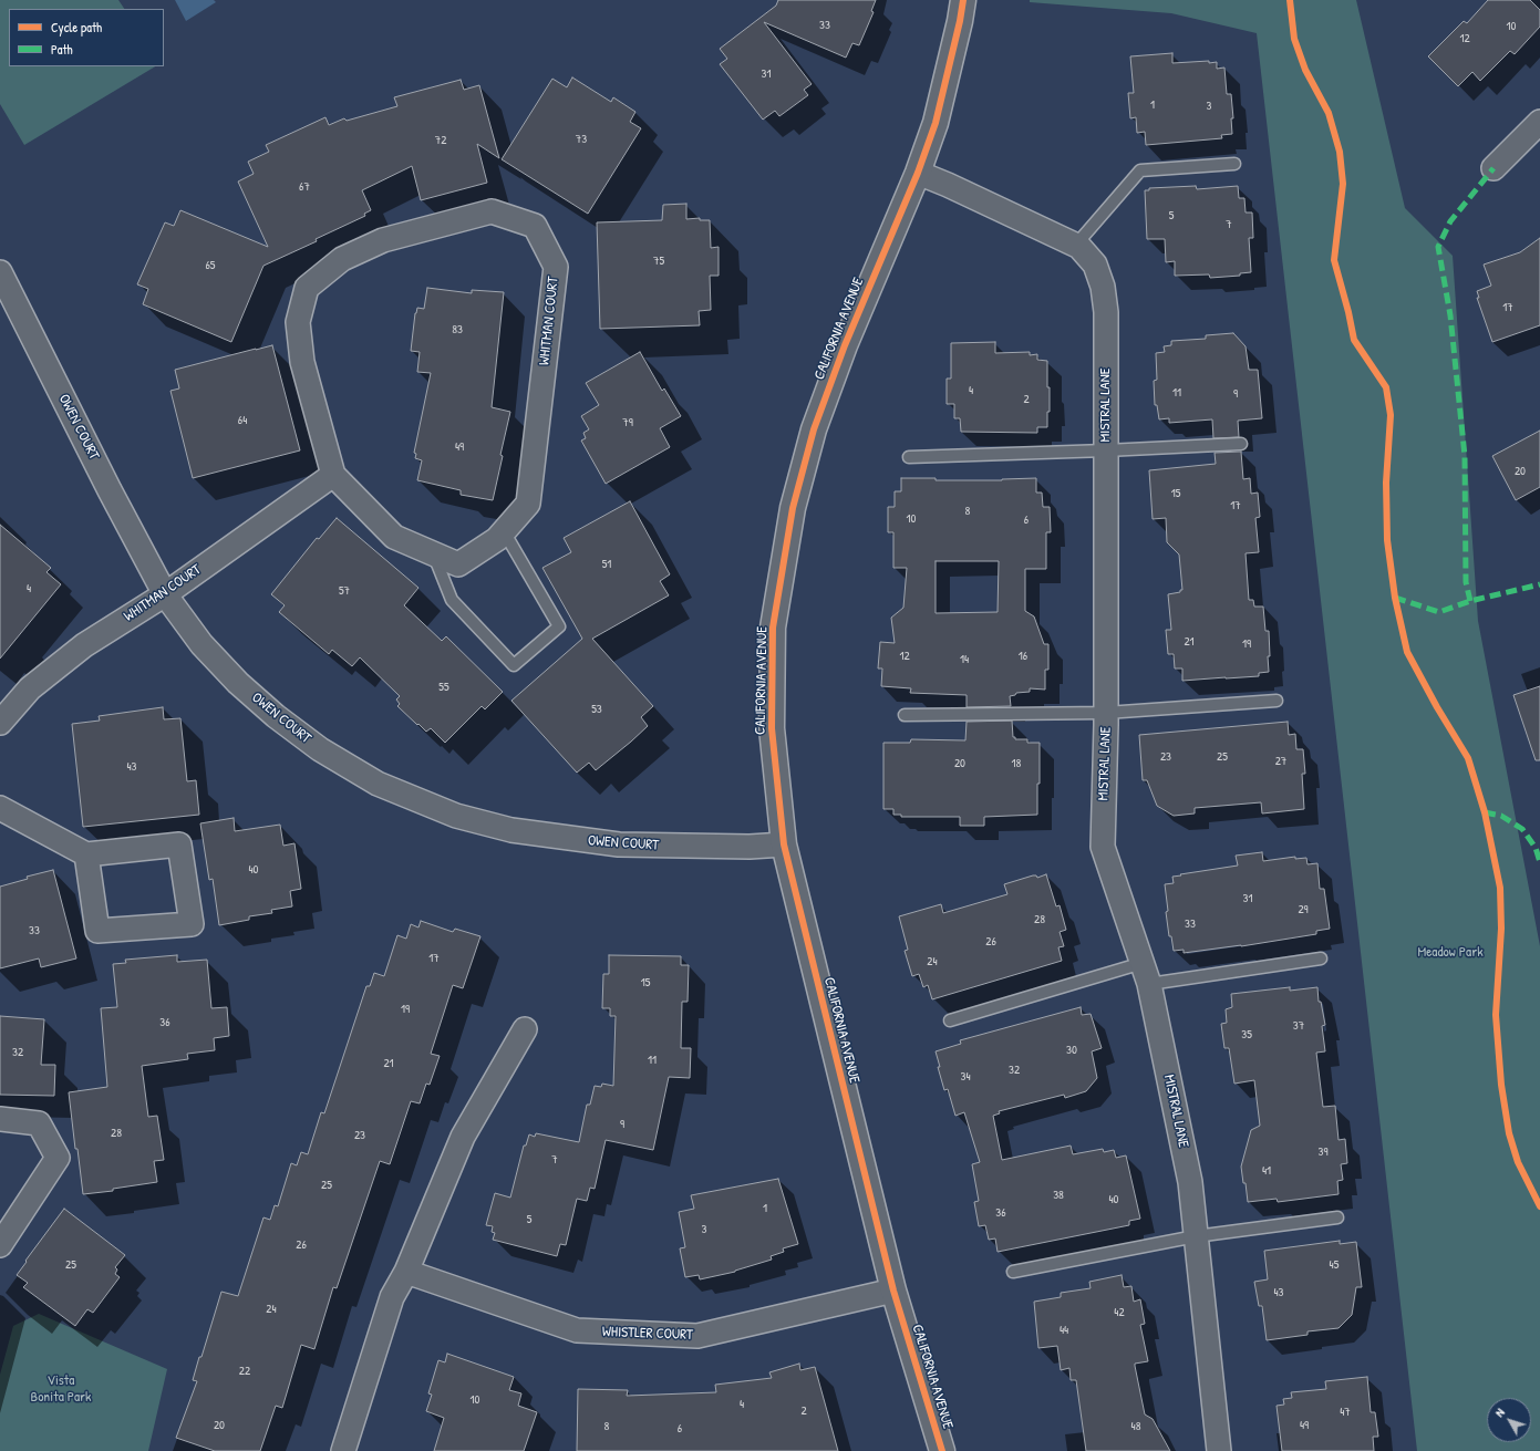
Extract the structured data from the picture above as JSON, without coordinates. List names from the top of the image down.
{
  "streets": {
    "street": [
      "WHITMAN COURT",
      "CALIFORNIA AVENUE",
      "MISTRAL LANE",
      "OWEN COURT",
      "WHISTLER COURT"
    ]
  },
  "crossings": [
    ["WHITMAN COURT", "OWEN COURT"],
    ["CALIFORNIA AVENUE", "MISTRAL LANE"],
    ["CALIFORNIA AVENUE", "OWEN COURT"],
    ["CALIFORNIA AVENUE", "WHISTLER COURT"]
  ],
  "parks": ["Meadow Park", "Vista Bonita Park"],
  "house_numbers": [
    "33",
    "10",
    "12",
    "31",
    "1",
    "3",
    "73",
    "72",
    "67",
    "5",
    "7",
    "75",
    "65",
    "17",
    "83",
    "4",
    "11",
    "9",
    "2",
    "64",
    "79",
    "49",
    "20",
    "15",
    "17",
    "8",
    "10",
    "6",
    "51",
    "4",
    "57",
    "21",
    "19",
    "12",
    "16",
    "14",
    "55",
    "53",
    "23",
    "25",
    "27",
    "20",
    "18",
    "43",
    "40",
    "31",
    "29",
    "28",
    "33",
    "33",
    "26",
    "17",
    "24",
    "15",
    "19",
    "36",
    "37",
    "35",
    "30",
    "32",
    "11",
    "21",
    "32",
    "34",
    "9",
    "28",
    "23",
    "39",
    "7",
    "41",
    "25",
    "38",
    "40",
    "1",
    "36",
    "5",
    "3",
    "26",
    "25",
    "45",
    "43",
    "24",
    "42",
    "44",
    "22",
    "10",
    "4",
    "2",
    "47",
    "20",
    "49",
    "8",
    "48",
    "6"
  ],
  "legend": ["Cycle path", "Path"],
  "north": "top left"
}
